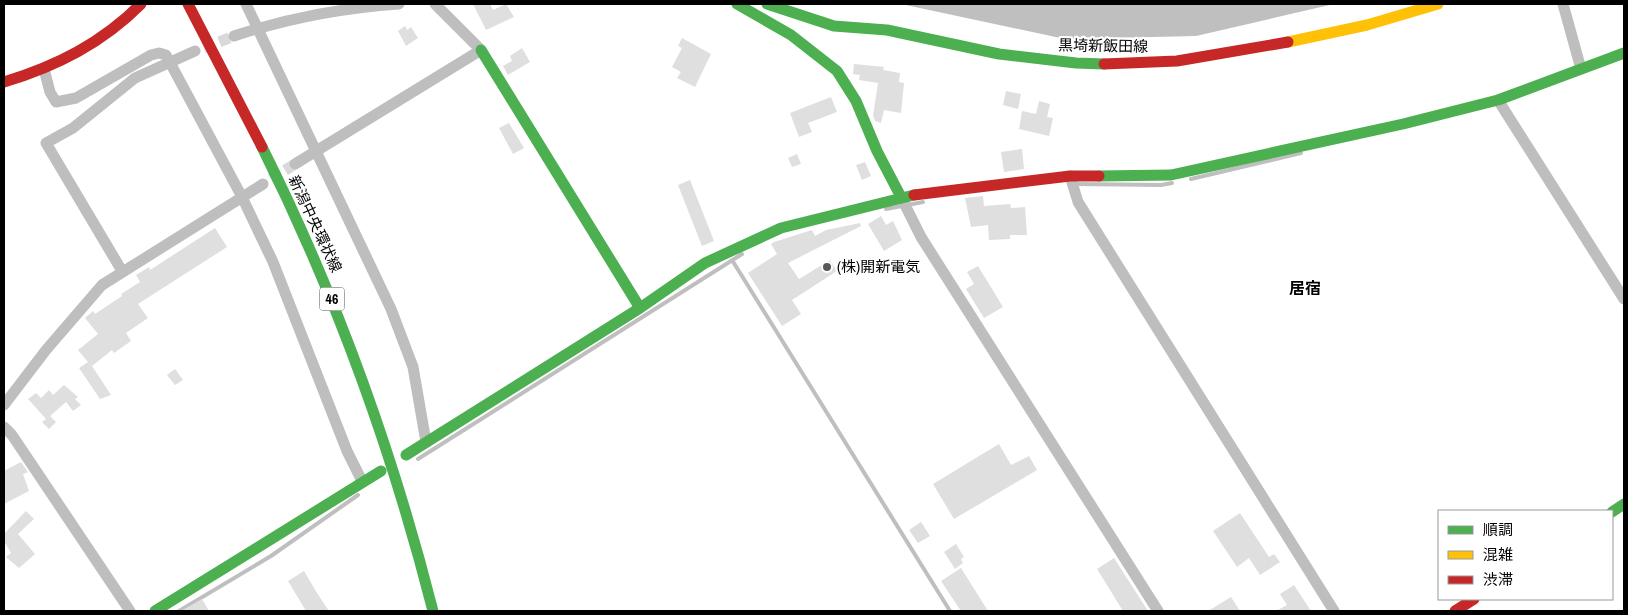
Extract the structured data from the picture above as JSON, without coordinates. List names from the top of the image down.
{
  "streets": {
    "street": ["黒埼新飯田線", "新潟中央環状線", "46"]
  },
  "districts": ["居宿"],
  "places": ["(株)開新電気"],
  "legend": ["順調", "混雑", "渋滞"]
}
